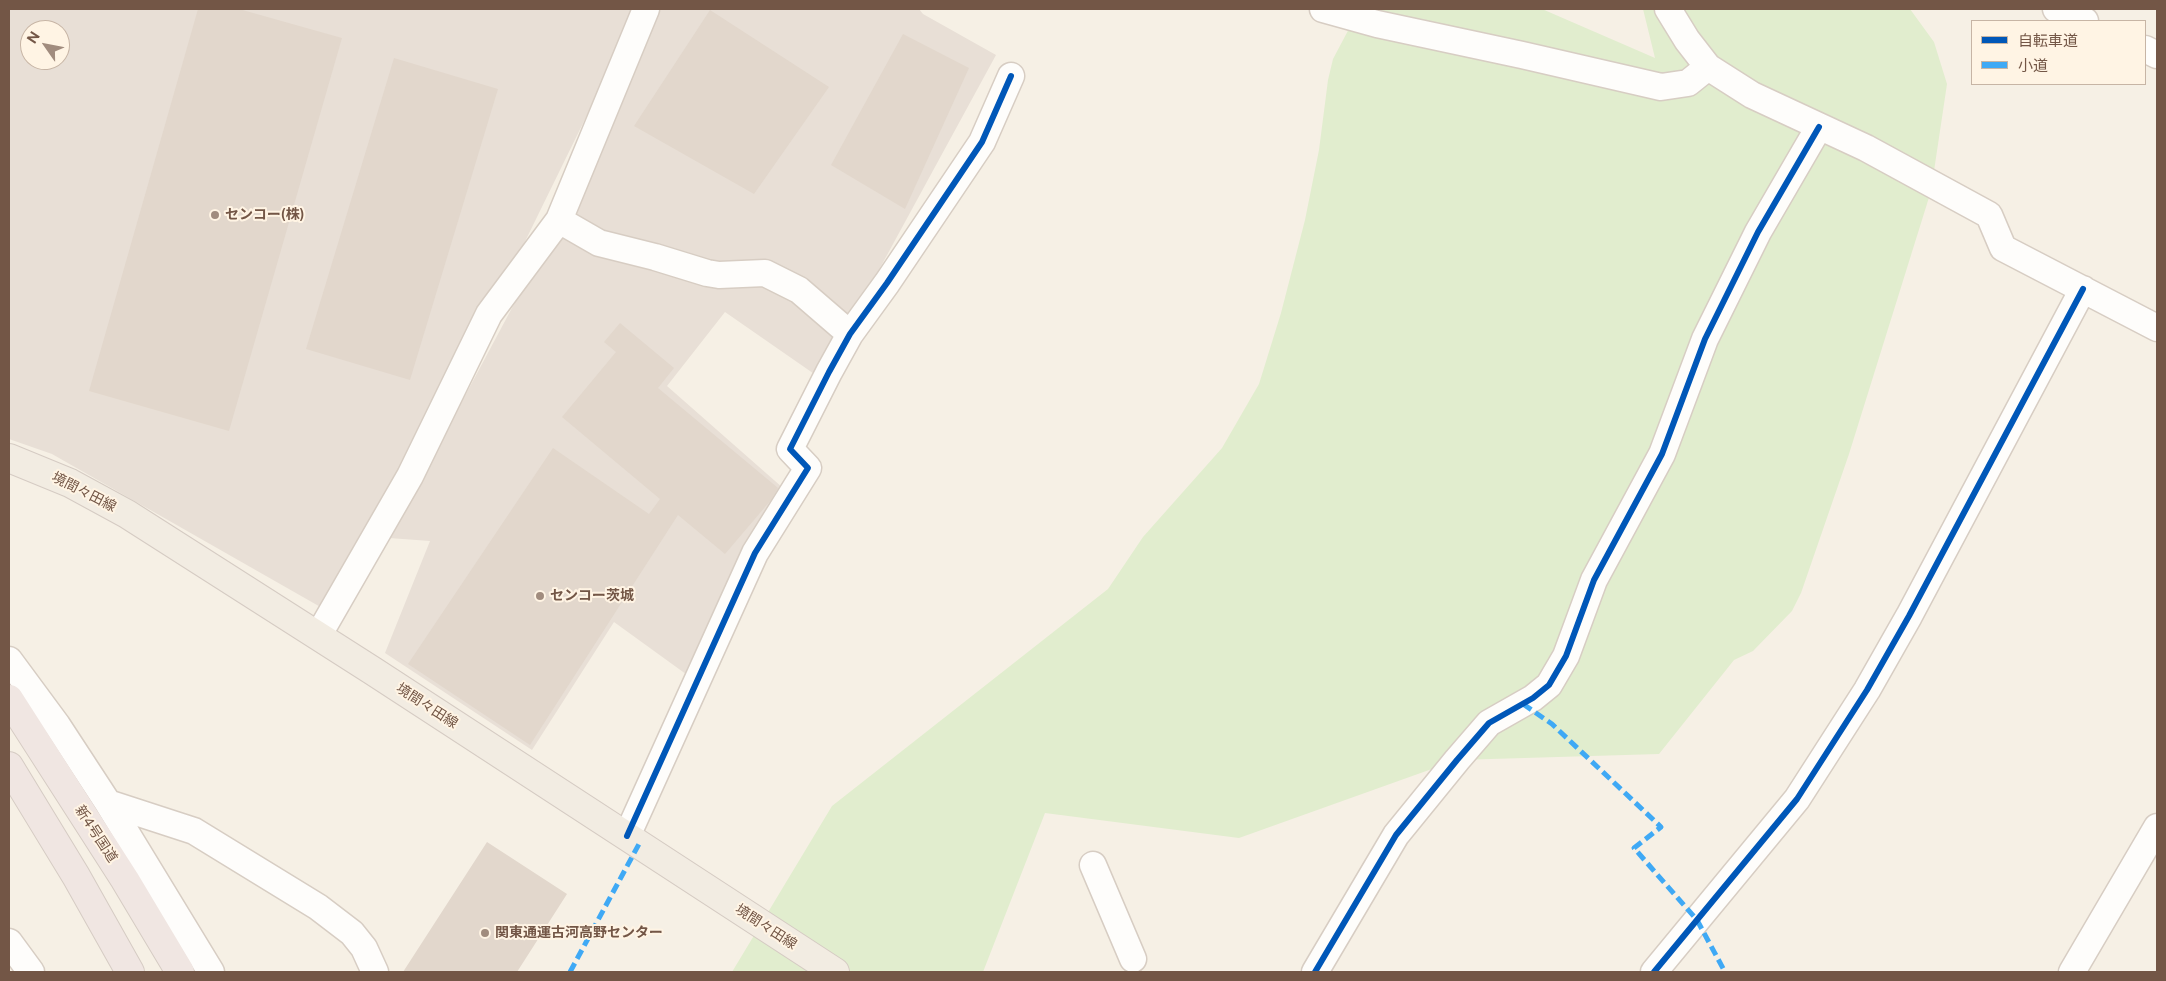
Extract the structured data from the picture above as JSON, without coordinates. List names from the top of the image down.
{
  "streets": {
    "highway": ["新4号国道"],
    "main road": ["境間々田線"]
  },
  "places": ["センコー(株)", "センコー茨城", "関東通運古河高野センター"],
  "legend": ["自転車道", "小道"],
  "north": "top left"
}
